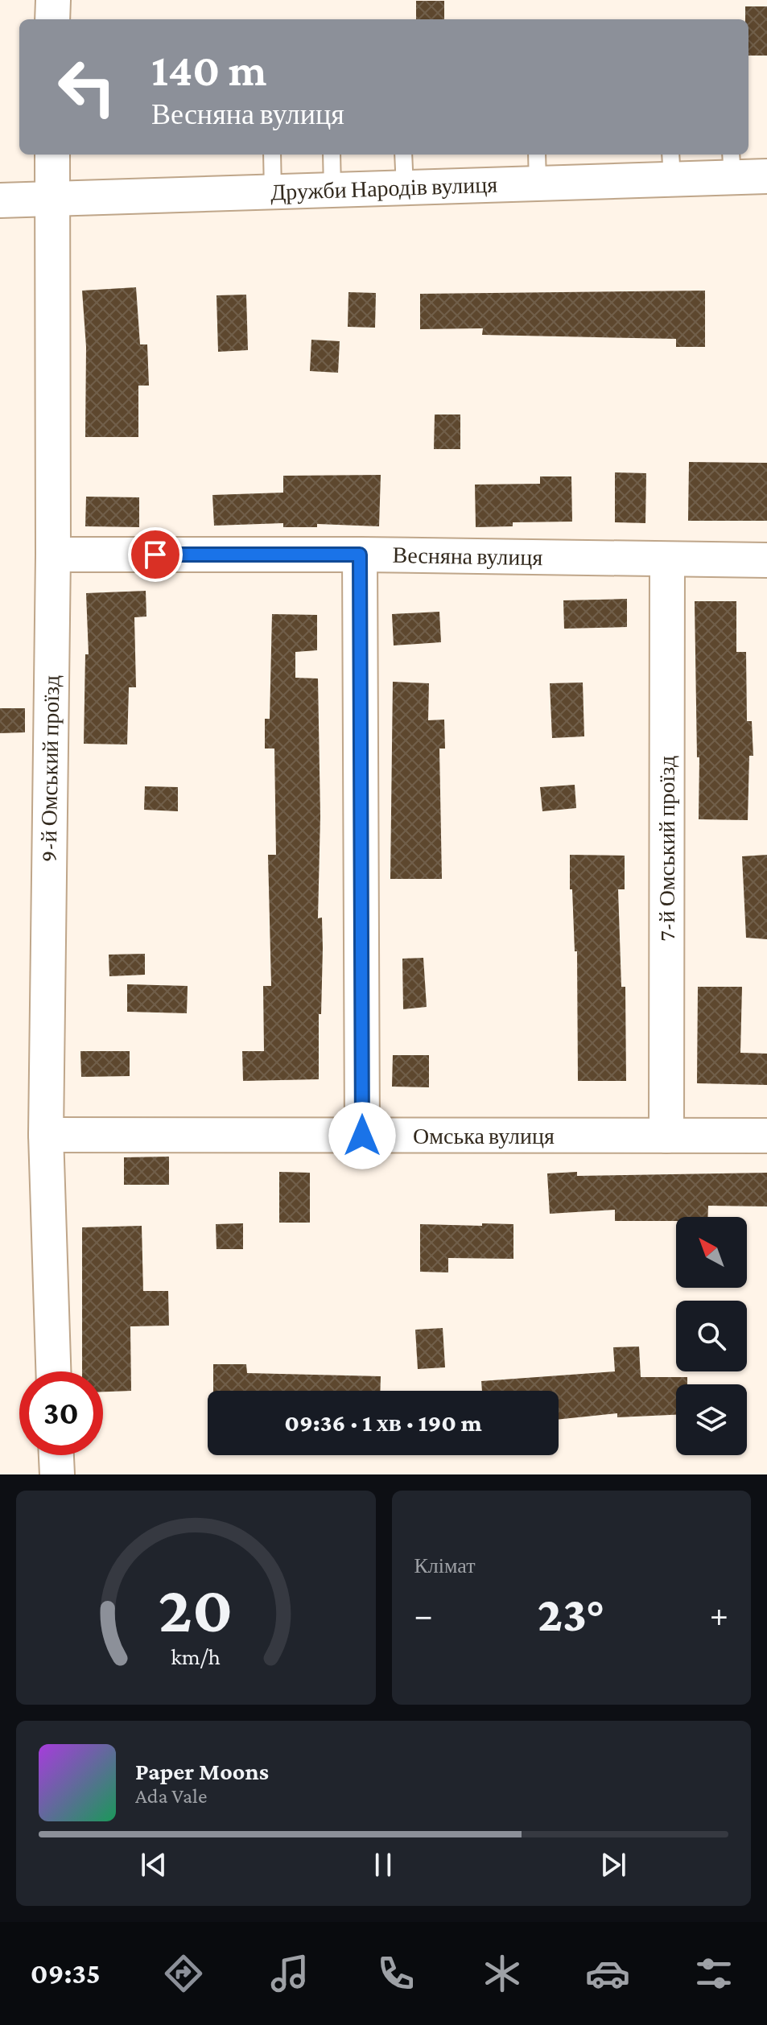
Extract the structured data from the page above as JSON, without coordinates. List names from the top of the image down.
{
  "streets": {
    "street": [
      "Дружби Народів вулиця",
      "Весняна вулиця",
      "9-й Омський проїзд",
      "7-й Омський проїзд",
      "Омська вулиця"
    ]
  },
  "crossings": [
    ["Дружби Народів вулиця", "9-й Омський проїзд"],
    ["Весняна вулиця", "9-й Омський проїзд"],
    ["Весняна вулиця", "7-й Омський проїзд"],
    ["9-й Омський проїзд", "Омська вулиця"],
    ["7-й Омський проїзд", "Омська вулиця"]
  ],
  "north": "top left",
  "page": {
    "turn": ["140 m", "Весняна вулиця"],
    "limit": "30",
    "trip": "09:36 · 1 хв · 190 m",
    "tile": "Клімат",
    "heat": ["−", "23°", "+"],
    "song": ["Paper Moons", "Ada Vale"],
    "tabs": "09:35",
    "gauge": ["20", "km/h"]
  }
}
